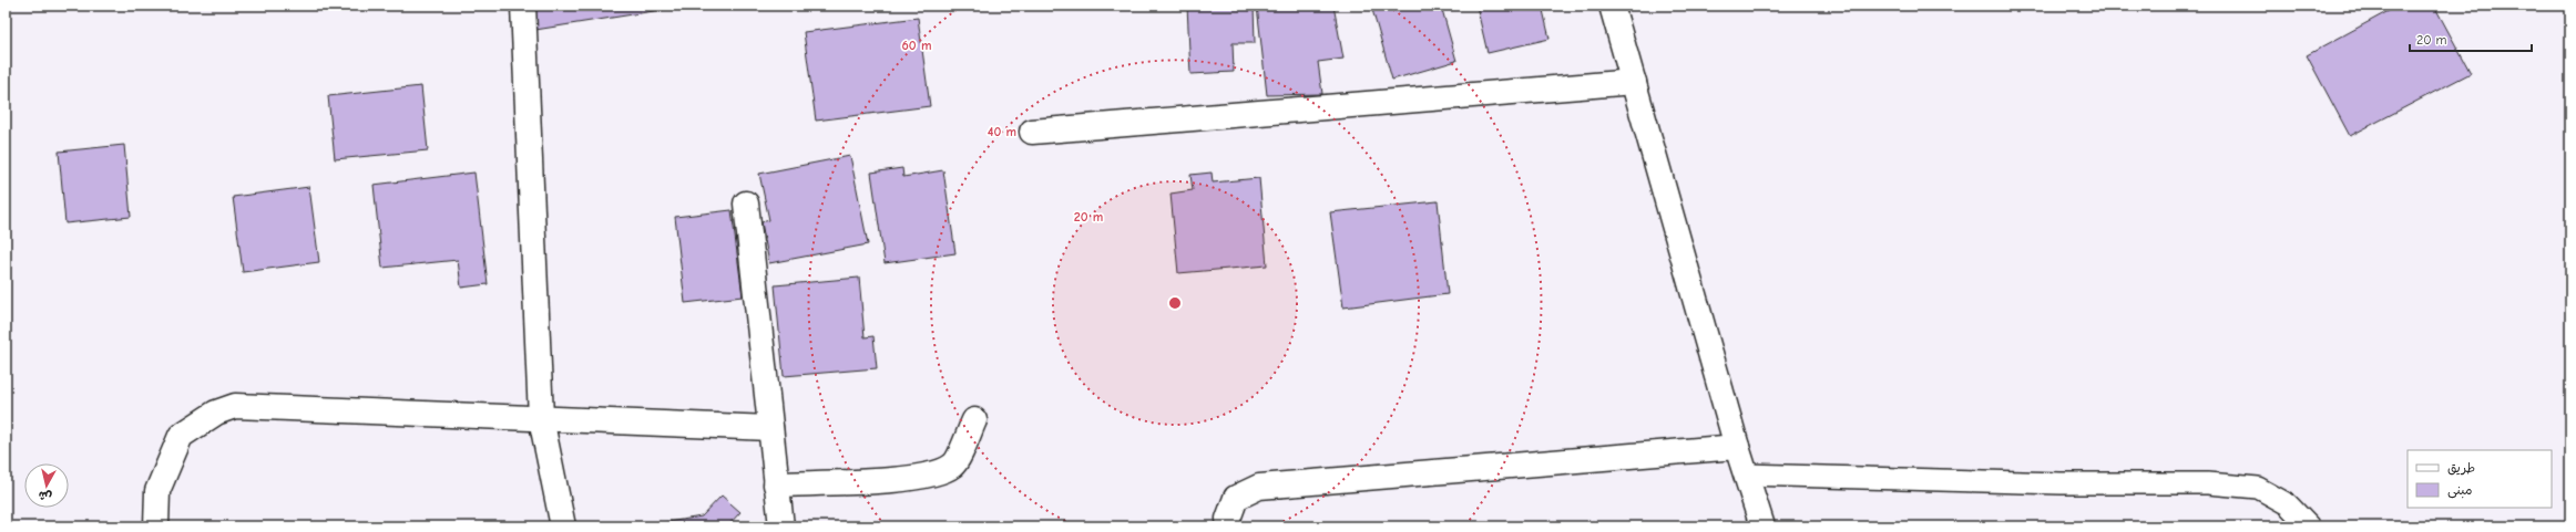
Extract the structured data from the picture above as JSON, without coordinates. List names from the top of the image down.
{
  "legend": ["طريق", "مبنى"],
  "scale_bar": "20 m",
  "north": "bottom",
  "rings": ["60 m", "40 m", "20 m"]
}
